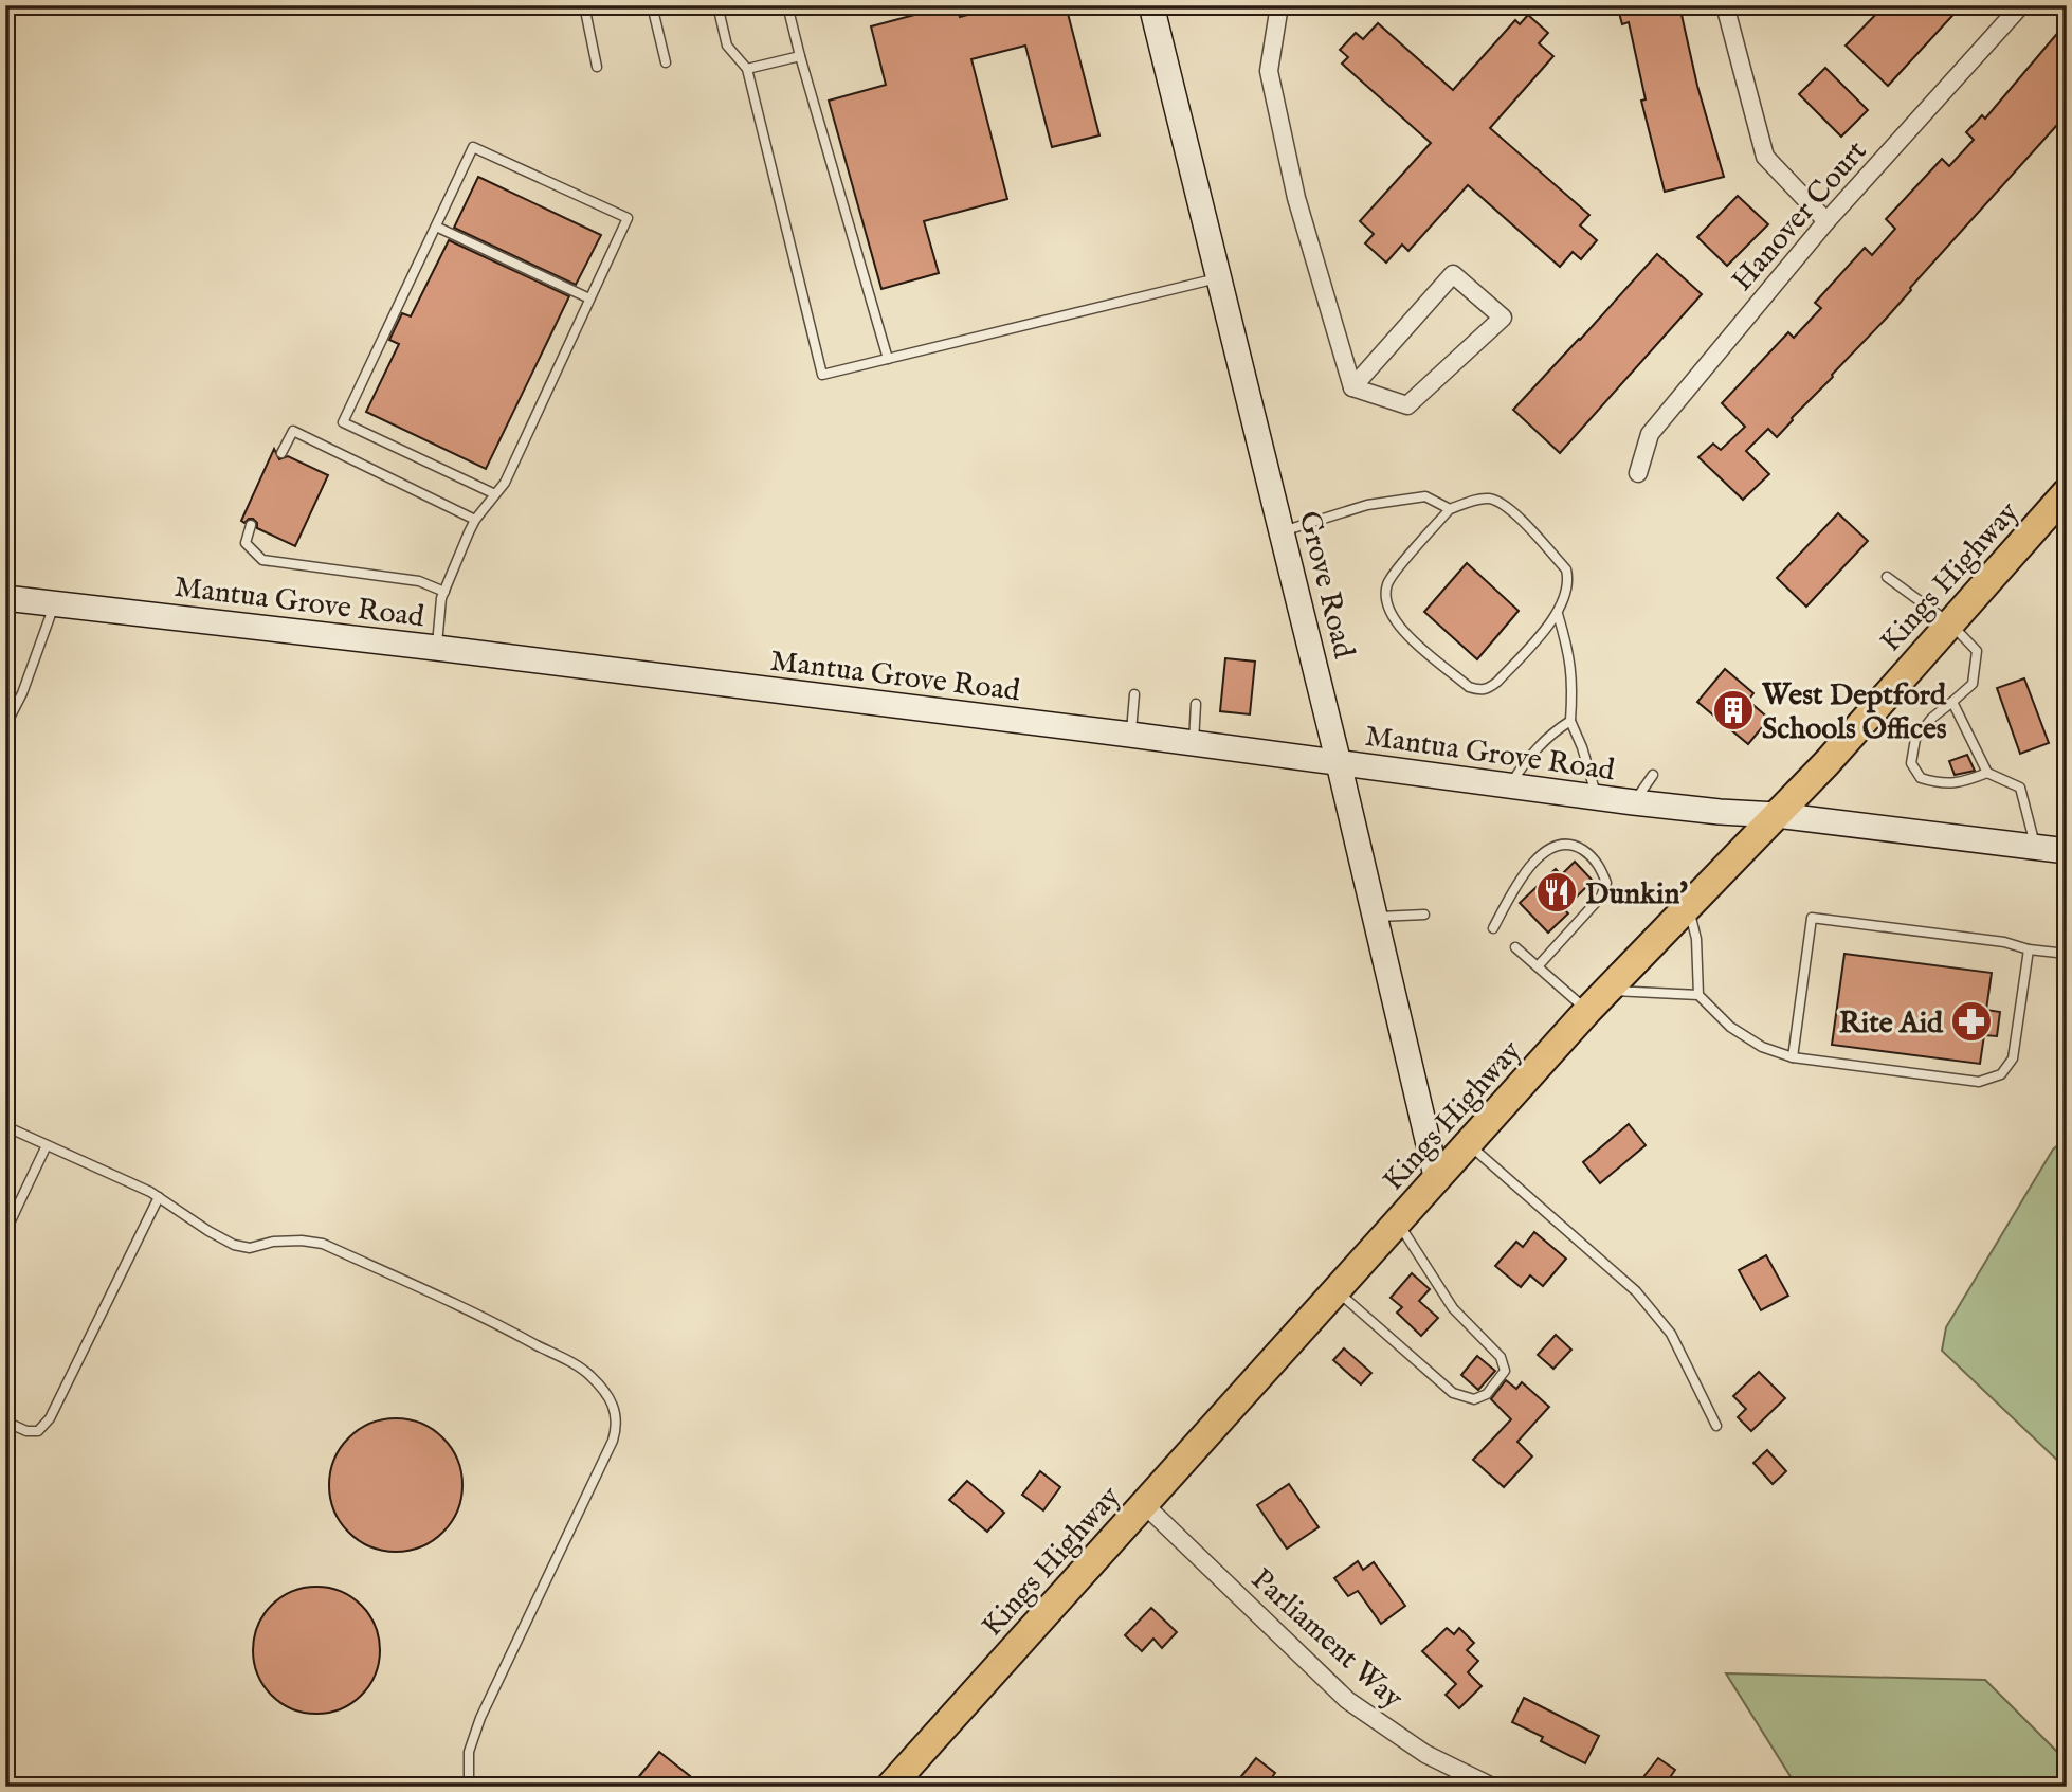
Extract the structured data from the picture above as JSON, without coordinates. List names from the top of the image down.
{
  "streets": {
    "main road": ["Kings Highway", "Grove Road", "Mantua Grove Road"],
    "street": ["Hanover Court", "Parliament Way"]
  },
  "crossings": [
    ["Kings Highway", "Grove Road"],
    ["Kings Highway", "Mantua Grove Road"],
    ["Kings Highway", "Parliament Way"],
    ["Grove Road", "Mantua Grove Road"]
  ],
  "places": {
    "building": ["West Deptford Schools Offices"],
    "restaurant": ["Dunkin'"],
    "pharmacy": ["Rite Aid"]
  }
}
